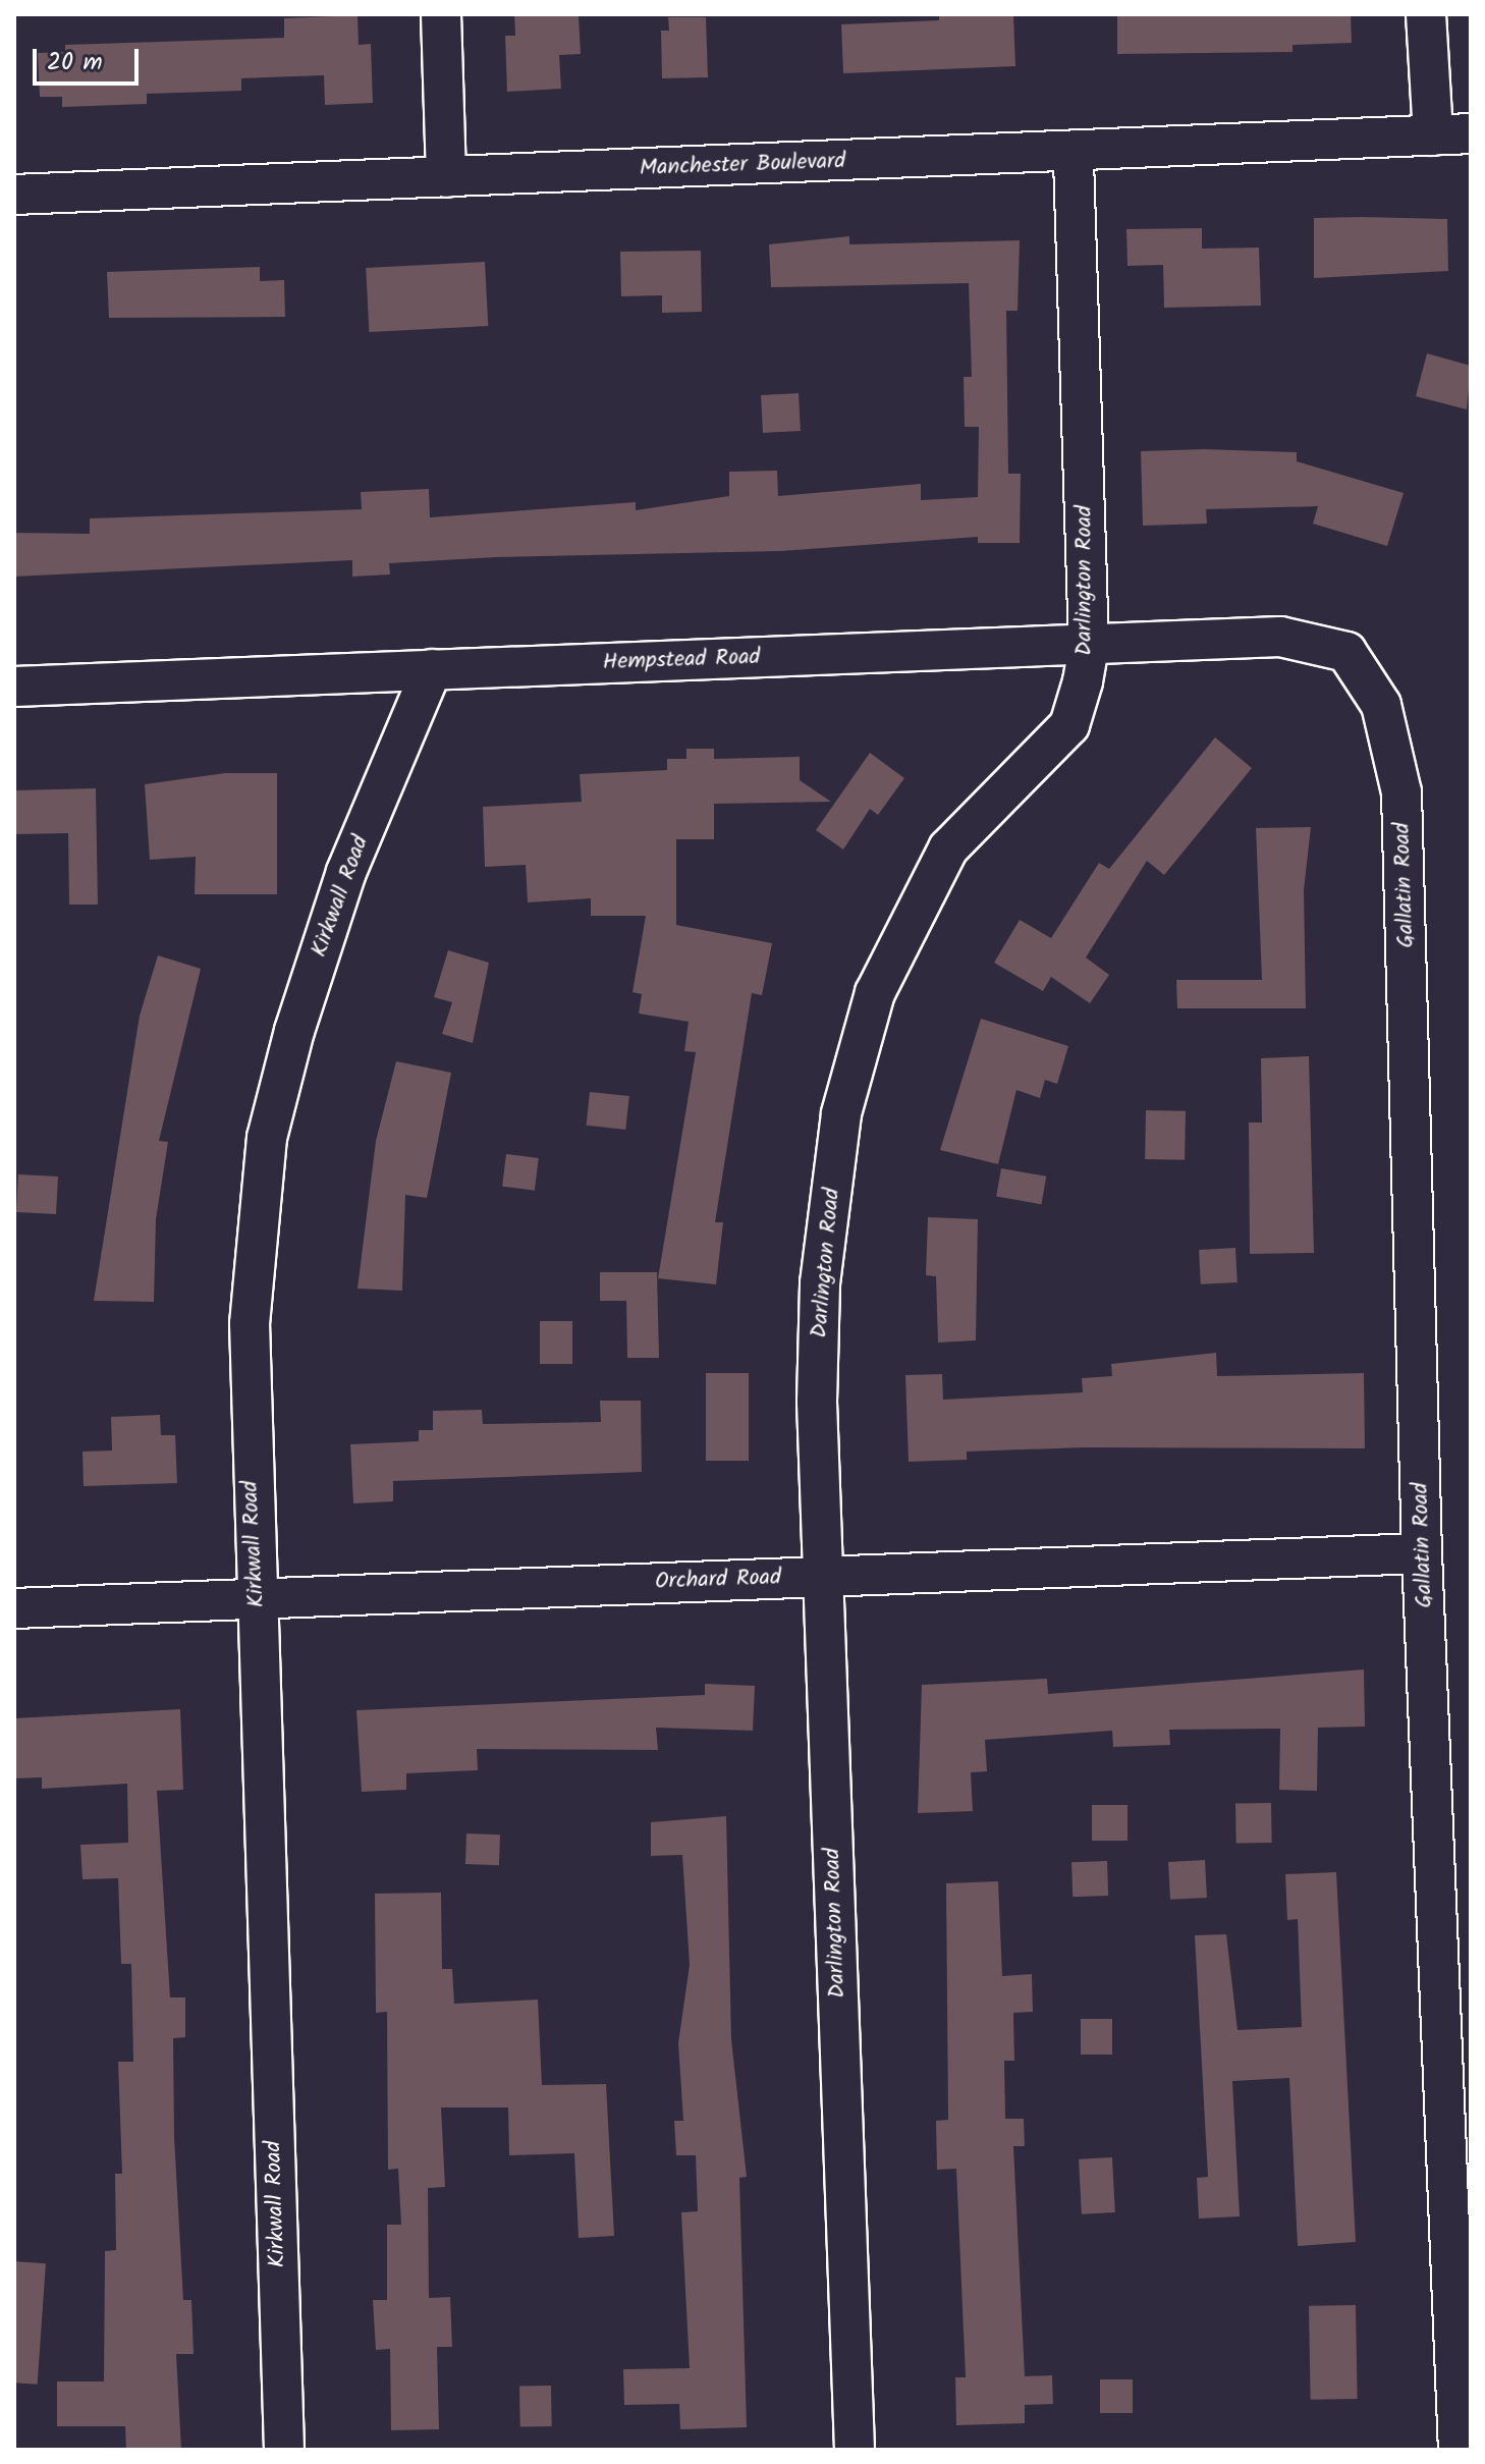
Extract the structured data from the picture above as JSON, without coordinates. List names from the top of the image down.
{
  "streets": {
    "street": [
      "Manchester Boulevard",
      "Darlington Road",
      "Hempstead Road",
      "Gallatin Road",
      "Kirkwall Road",
      "Orchard Road"
    ]
  },
  "crossings": [
    ["Manchester Boulevard", "Darlington Road"],
    ["Darlington Road", "Hempstead Road"],
    ["Darlington Road", "Orchard Road"],
    ["Hempstead Road", "Gallatin Road"],
    ["Hempstead Road", "Kirkwall Road"],
    ["Gallatin Road", "Orchard Road"],
    ["Kirkwall Road", "Orchard Road"]
  ],
  "scale_bar": "20 m"
}
